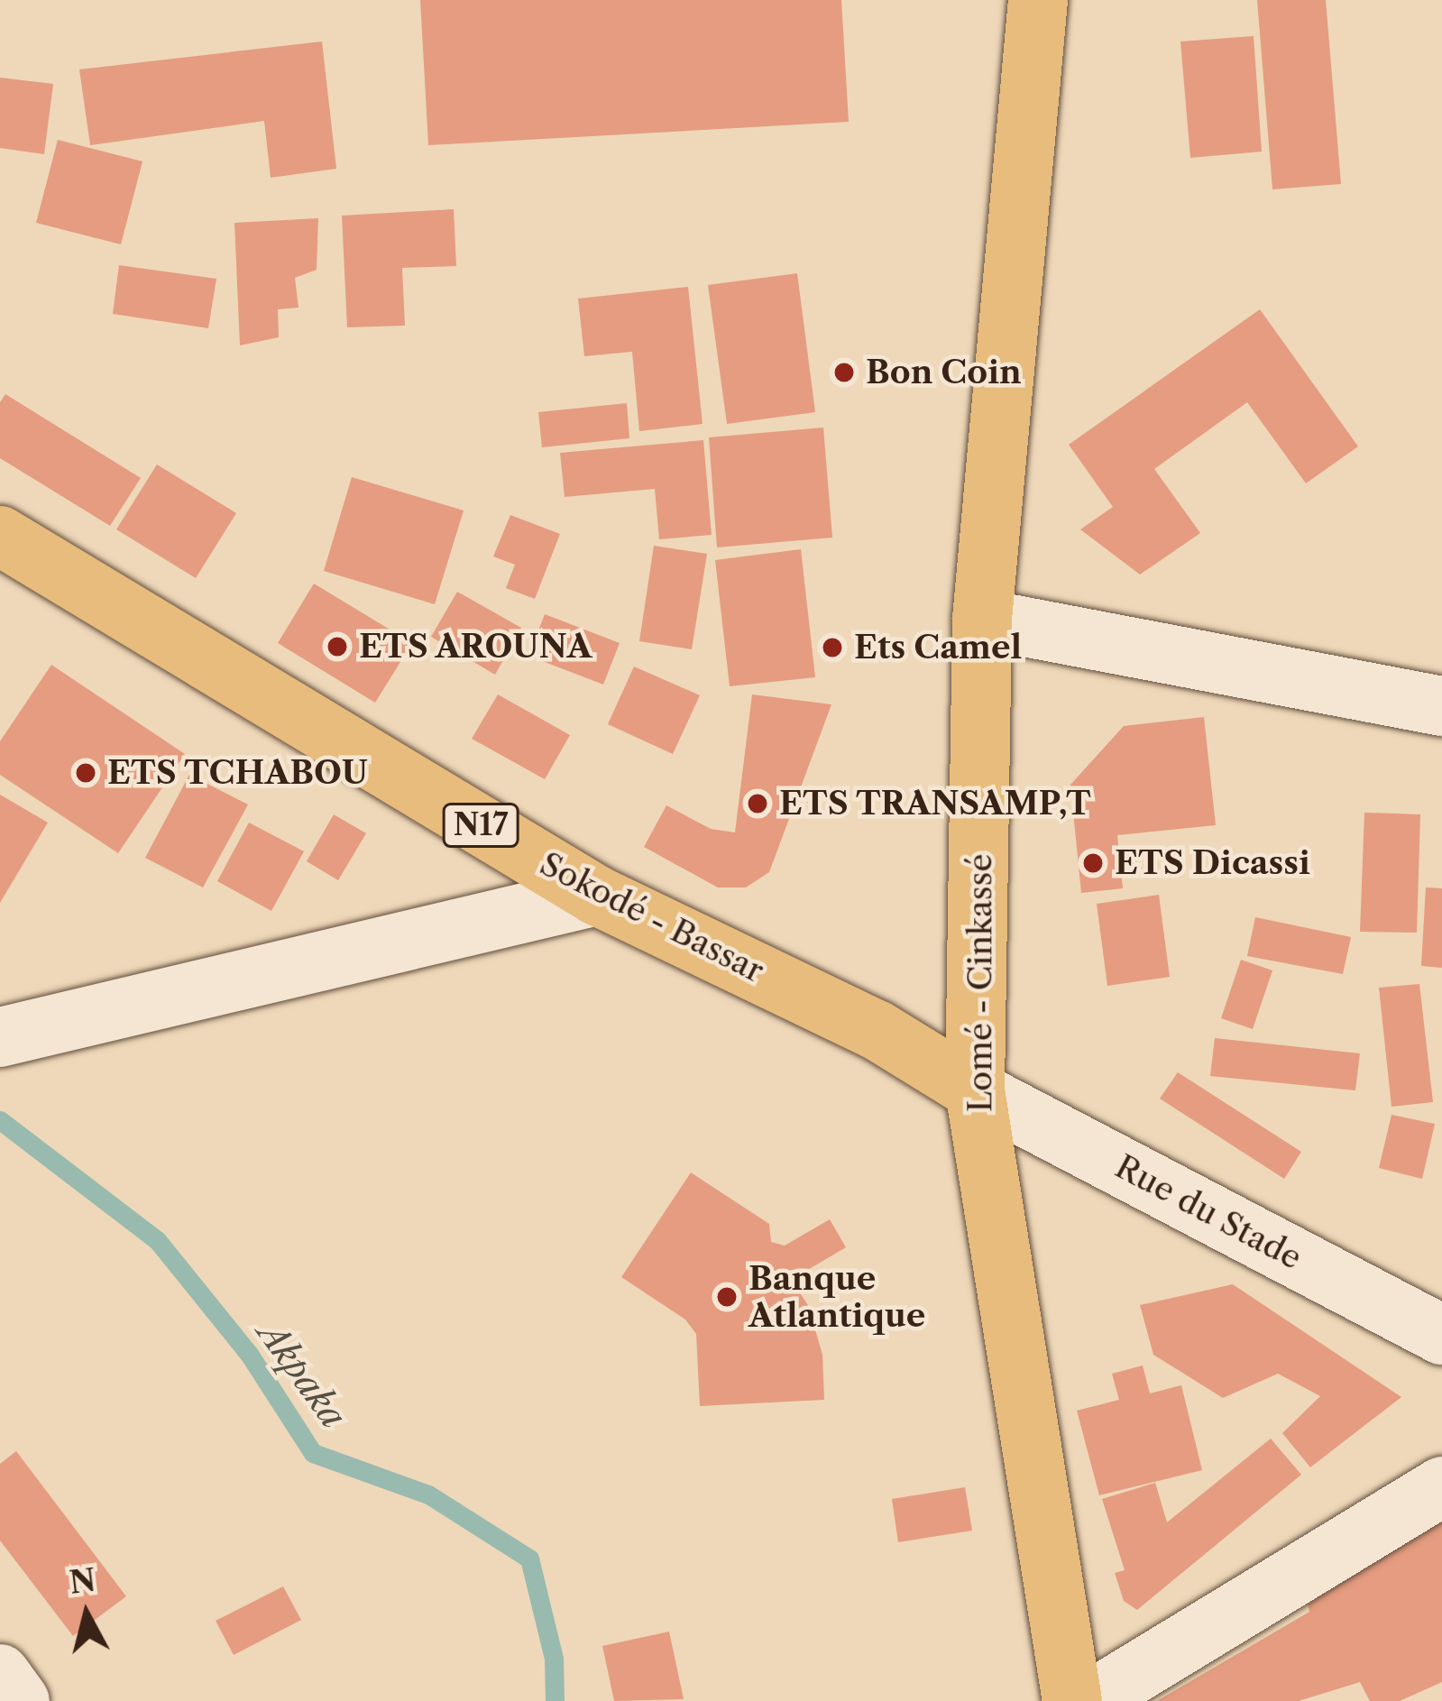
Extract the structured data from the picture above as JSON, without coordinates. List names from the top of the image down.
{
  "streets": {
    "main road": ["N17", "Sokodé - Bassar", "Lomé - Cinkassé"],
    "street": ["Rue du Stade"]
  },
  "crossings": [
    ["Sokodé - Bassar", "Lomé - Cinkassé"],
    ["Sokodé - Bassar", "Rue du Stade"],
    ["Lomé - Cinkassé", "Rue du Stade"]
  ],
  "water": ["Akpaka"],
  "places": [
    "Bon Coin",
    "ETS AROUNA",
    "Ets Camel",
    "ETS TCHABOU",
    "ETS TRANSAMP,T",
    "ETS Dicassi",
    "Banque Atlantique"
  ],
  "north": "top"
}
